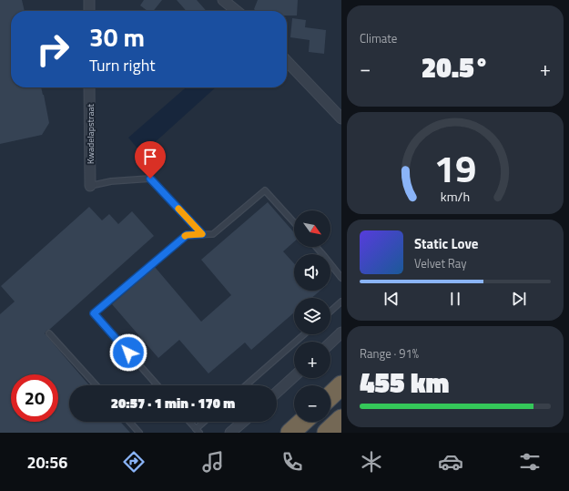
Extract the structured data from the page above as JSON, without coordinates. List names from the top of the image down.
{
  "streets": {
    "street": ["Kwadelapstraat"]
  },
  "north": "bottom right",
  "page": {
    "tile": [
      "Climate",
      ["Range · 91%", "455 km"]
    ],
    "turn": ["30 m", "Turn right"],
    "heat": ["−", "20.5°", "+"],
    "map_buttons": ["+", "−"],
    "song": ["Static Love", "Velvet Ray"],
    "limit": "20",
    "trip": "20:57 · 1 min · 170 m",
    "tabs": "20:56",
    "gauge": ["19", "km/h"]
  }
}
